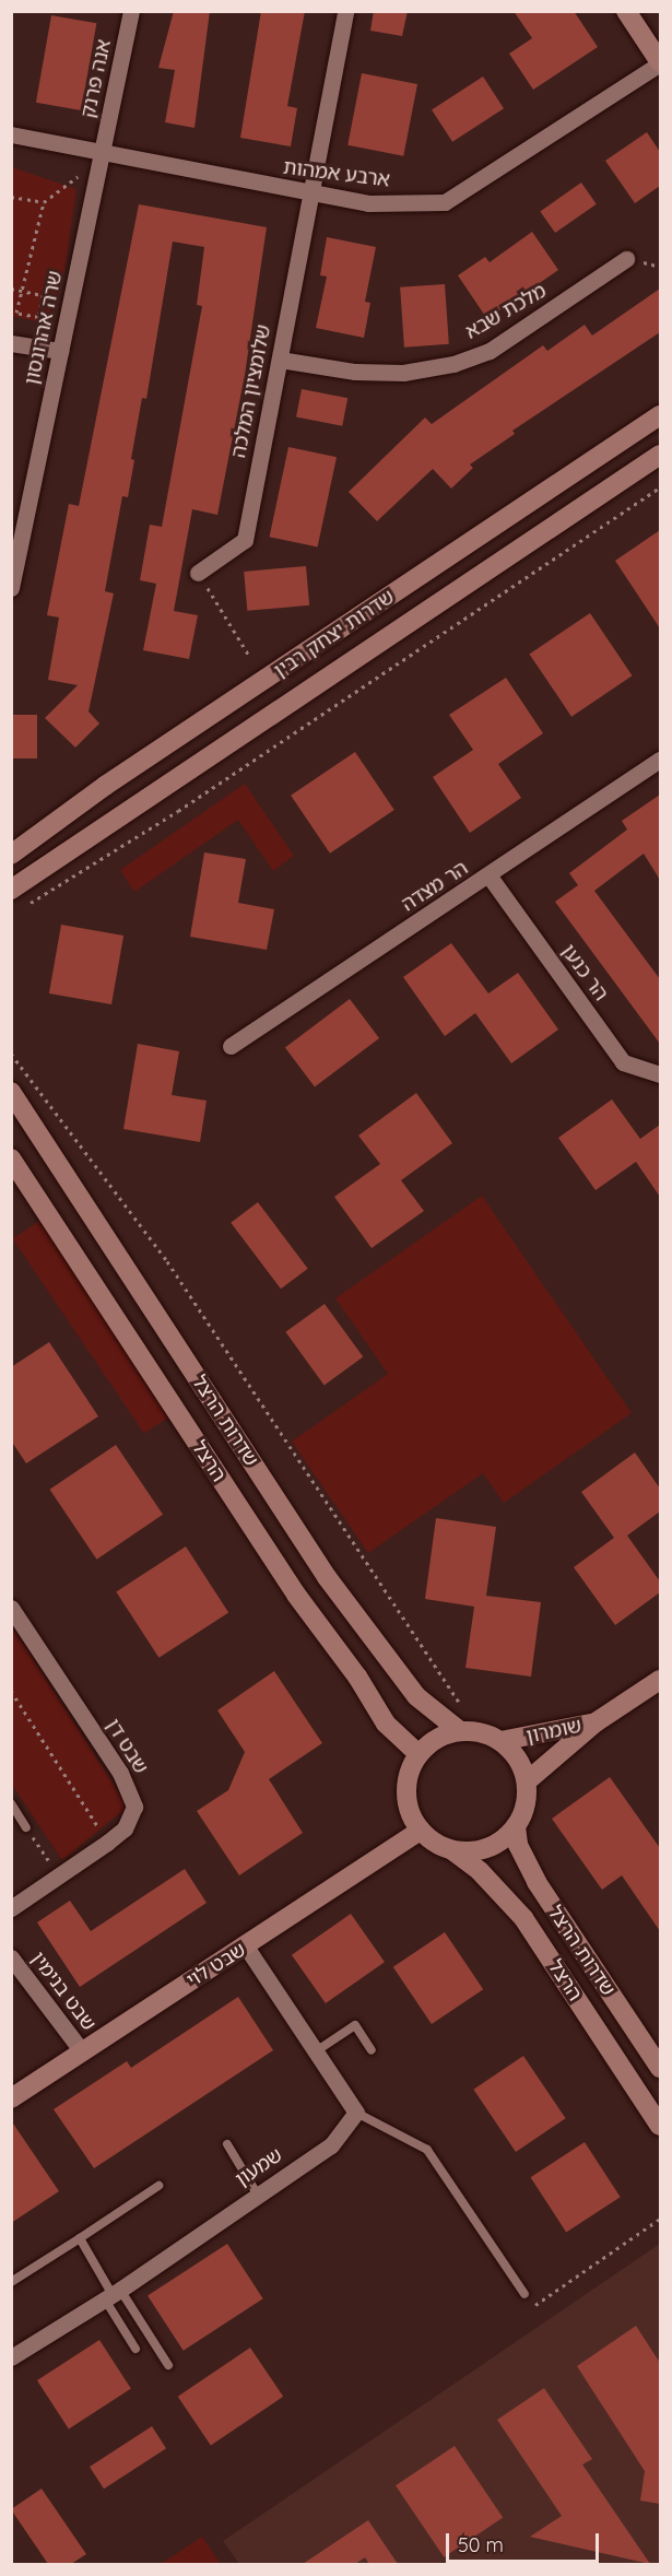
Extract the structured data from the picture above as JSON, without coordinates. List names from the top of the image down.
{
  "streets": {
    "main road": [
      "שדרות יצחק רבין",
      "שדרות הרצל",
      "הרצל",
      "שומרון",
      "שבט לוי"
    ],
    "street": [
      "אנה פרנק",
      "ארבע אמהות",
      "מלכת שבא",
      "שרה אהרונסון",
      "שלומציון המלכה",
      "הר מצדה",
      "הר כנען",
      "שבט דן",
      "שבט בנימין",
      "שמעון"
    ]
  },
  "crossings": [
    ["אנה פרנק", "ארבע אמהות"],
    ["אנה פרנק", "שרה אהרונסון"],
    ["ארבע אמהות", "שרה אהרונסון"],
    ["ארבע אמהות", "שלומציון המלכה"],
    ["מלכת שבא", "שלומציון המלכה"],
    ["הר מצדה", "הר כנען"],
    ["שדרות הרצל", "הרצל"],
    ["שדרות הרצל", "שומרון"],
    ["שדרות הרצל", "שבט לוי"],
    ["הרצל", "שומרון"],
    ["הרצל", "שבט לוי"],
    ["שומרון", "שבט לוי"],
    ["שבט לוי", "שבט בנימין"]
  ],
  "scale_bar": "50 m"
}
